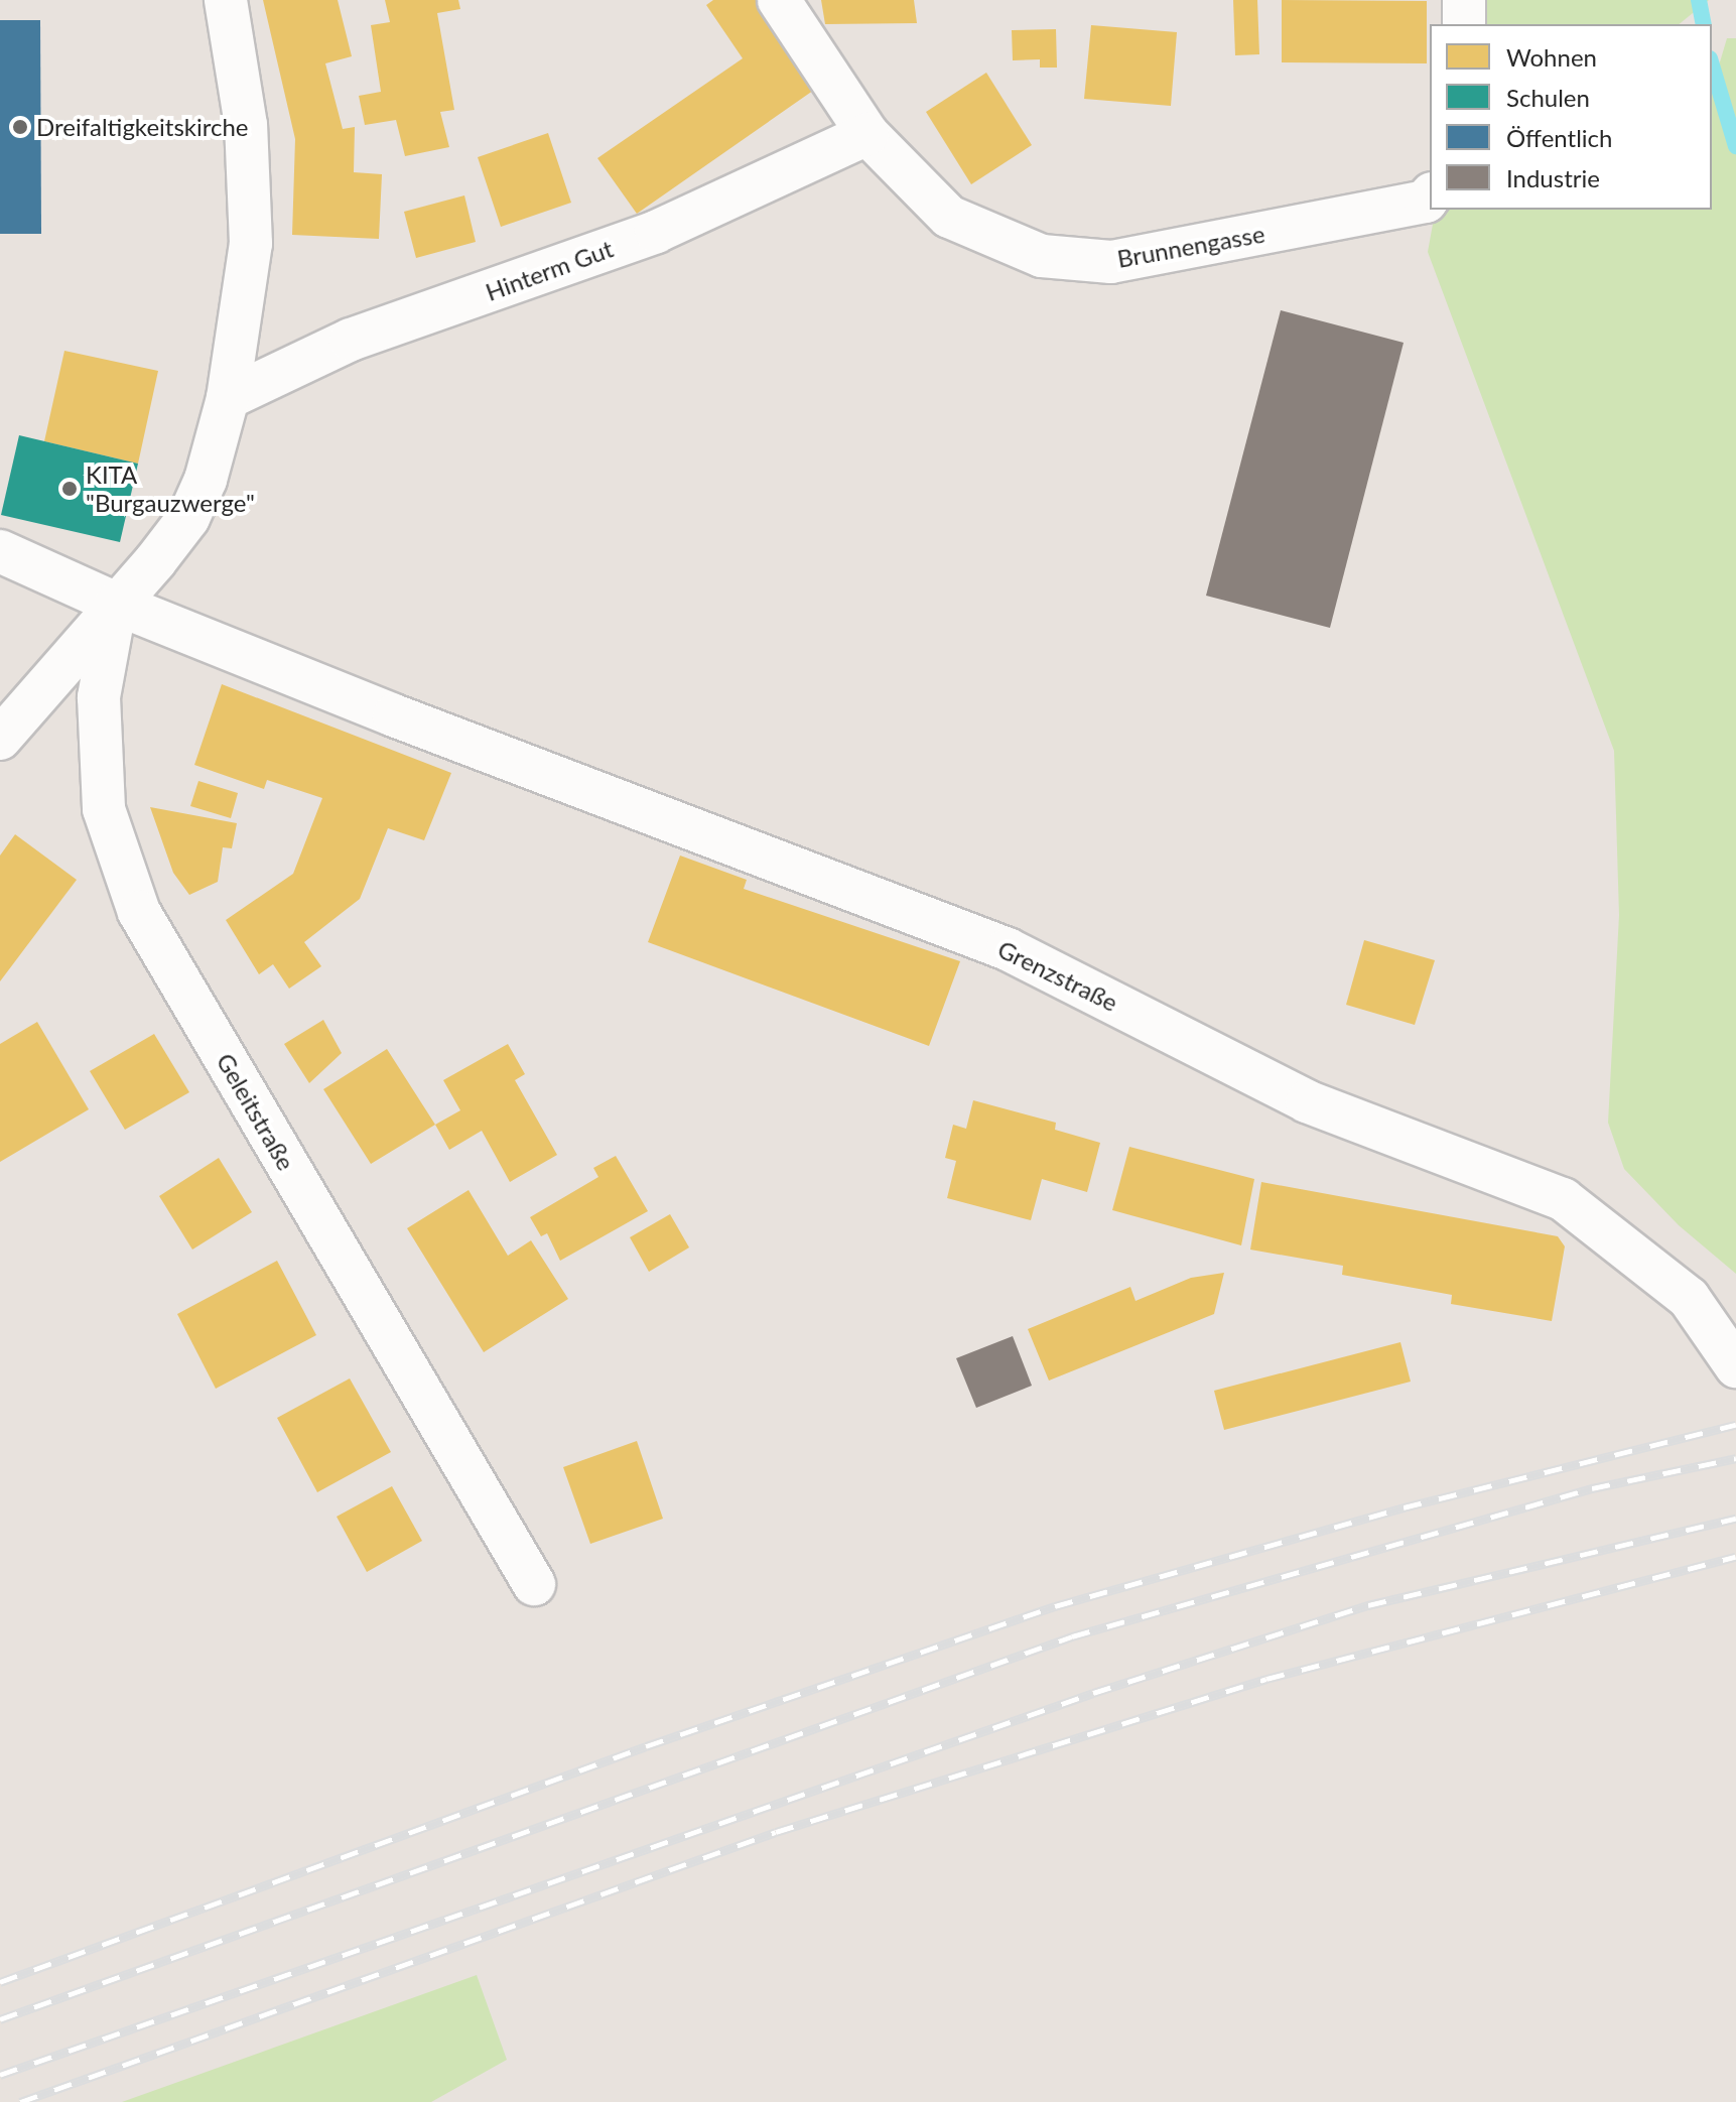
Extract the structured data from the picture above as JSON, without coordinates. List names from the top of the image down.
{
  "streets": {
    "street": [
      "Brunnengasse",
      "Hinterm Gut",
      "Grenzstraße",
      "Geleitstraße"
    ]
  },
  "crossings": [
    ["Brunnengasse", "Hinterm Gut"],
    ["Grenzstraße", "Geleitstraße"]
  ],
  "places": ["Dreifaltigkeitskirche", "KITA \"Burgauzwerge\""],
  "legend": [
    "Wohnen",
    "Schulen",
    "Öffentlich",
    "Industrie"
  ]
}
